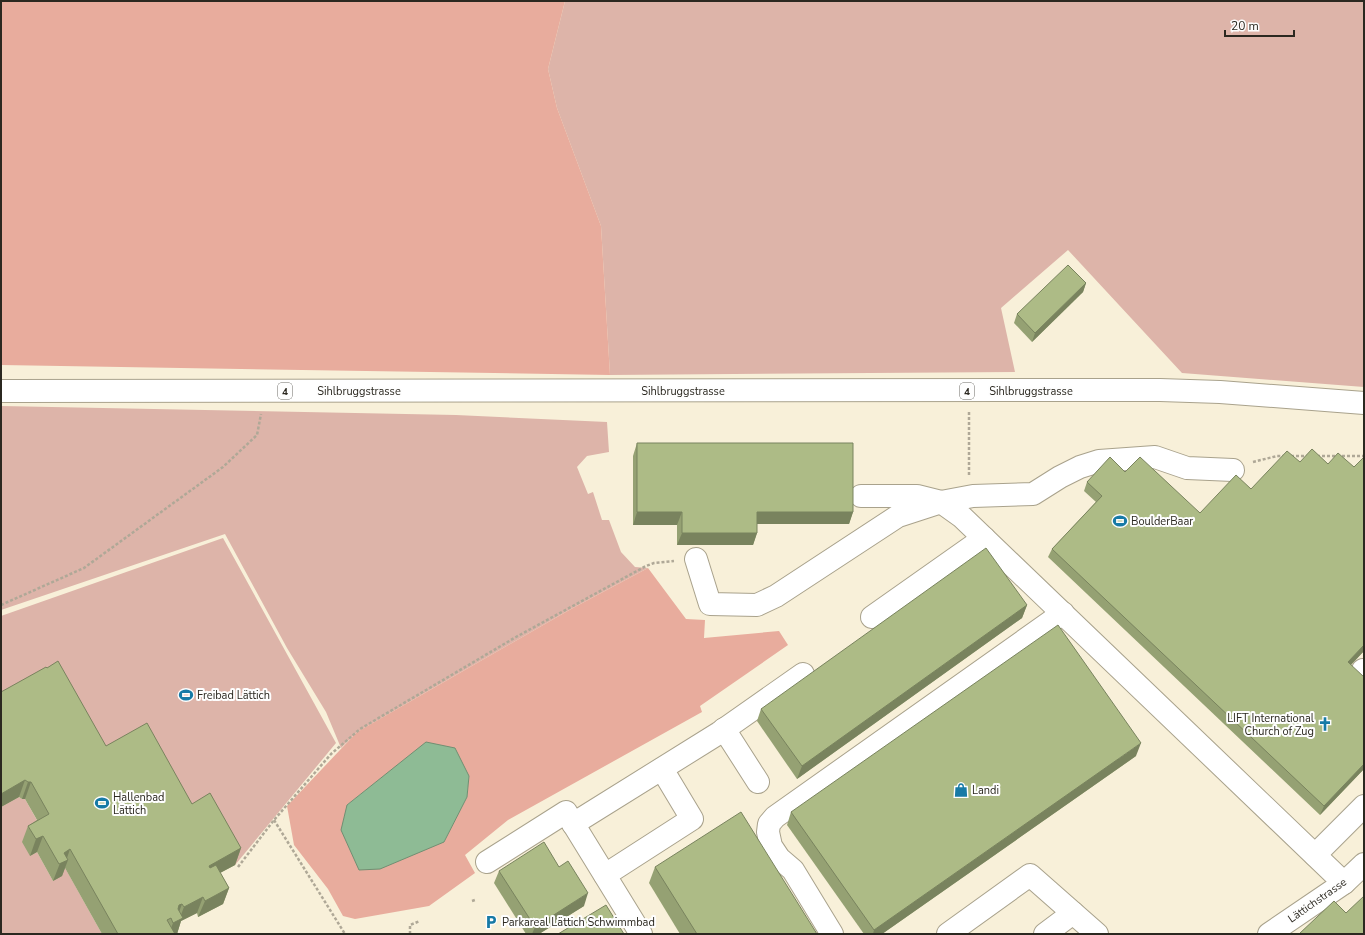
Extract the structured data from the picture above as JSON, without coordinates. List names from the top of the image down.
{
  "streets": {
    "main road": ["4", "Sihlbruggstrasse", "Lättichstrasse"]
  },
  "places": {
    "sports": ["BoulderBaar", "Freibad Lättich", "Hallenbad Lättich"],
    "church": ["LIFT International Church of Zug"],
    "shop": ["Landi"],
    "parking": ["Parkareal Lättich Schwimmbad"]
  },
  "scale_bar": "20 m"
}
